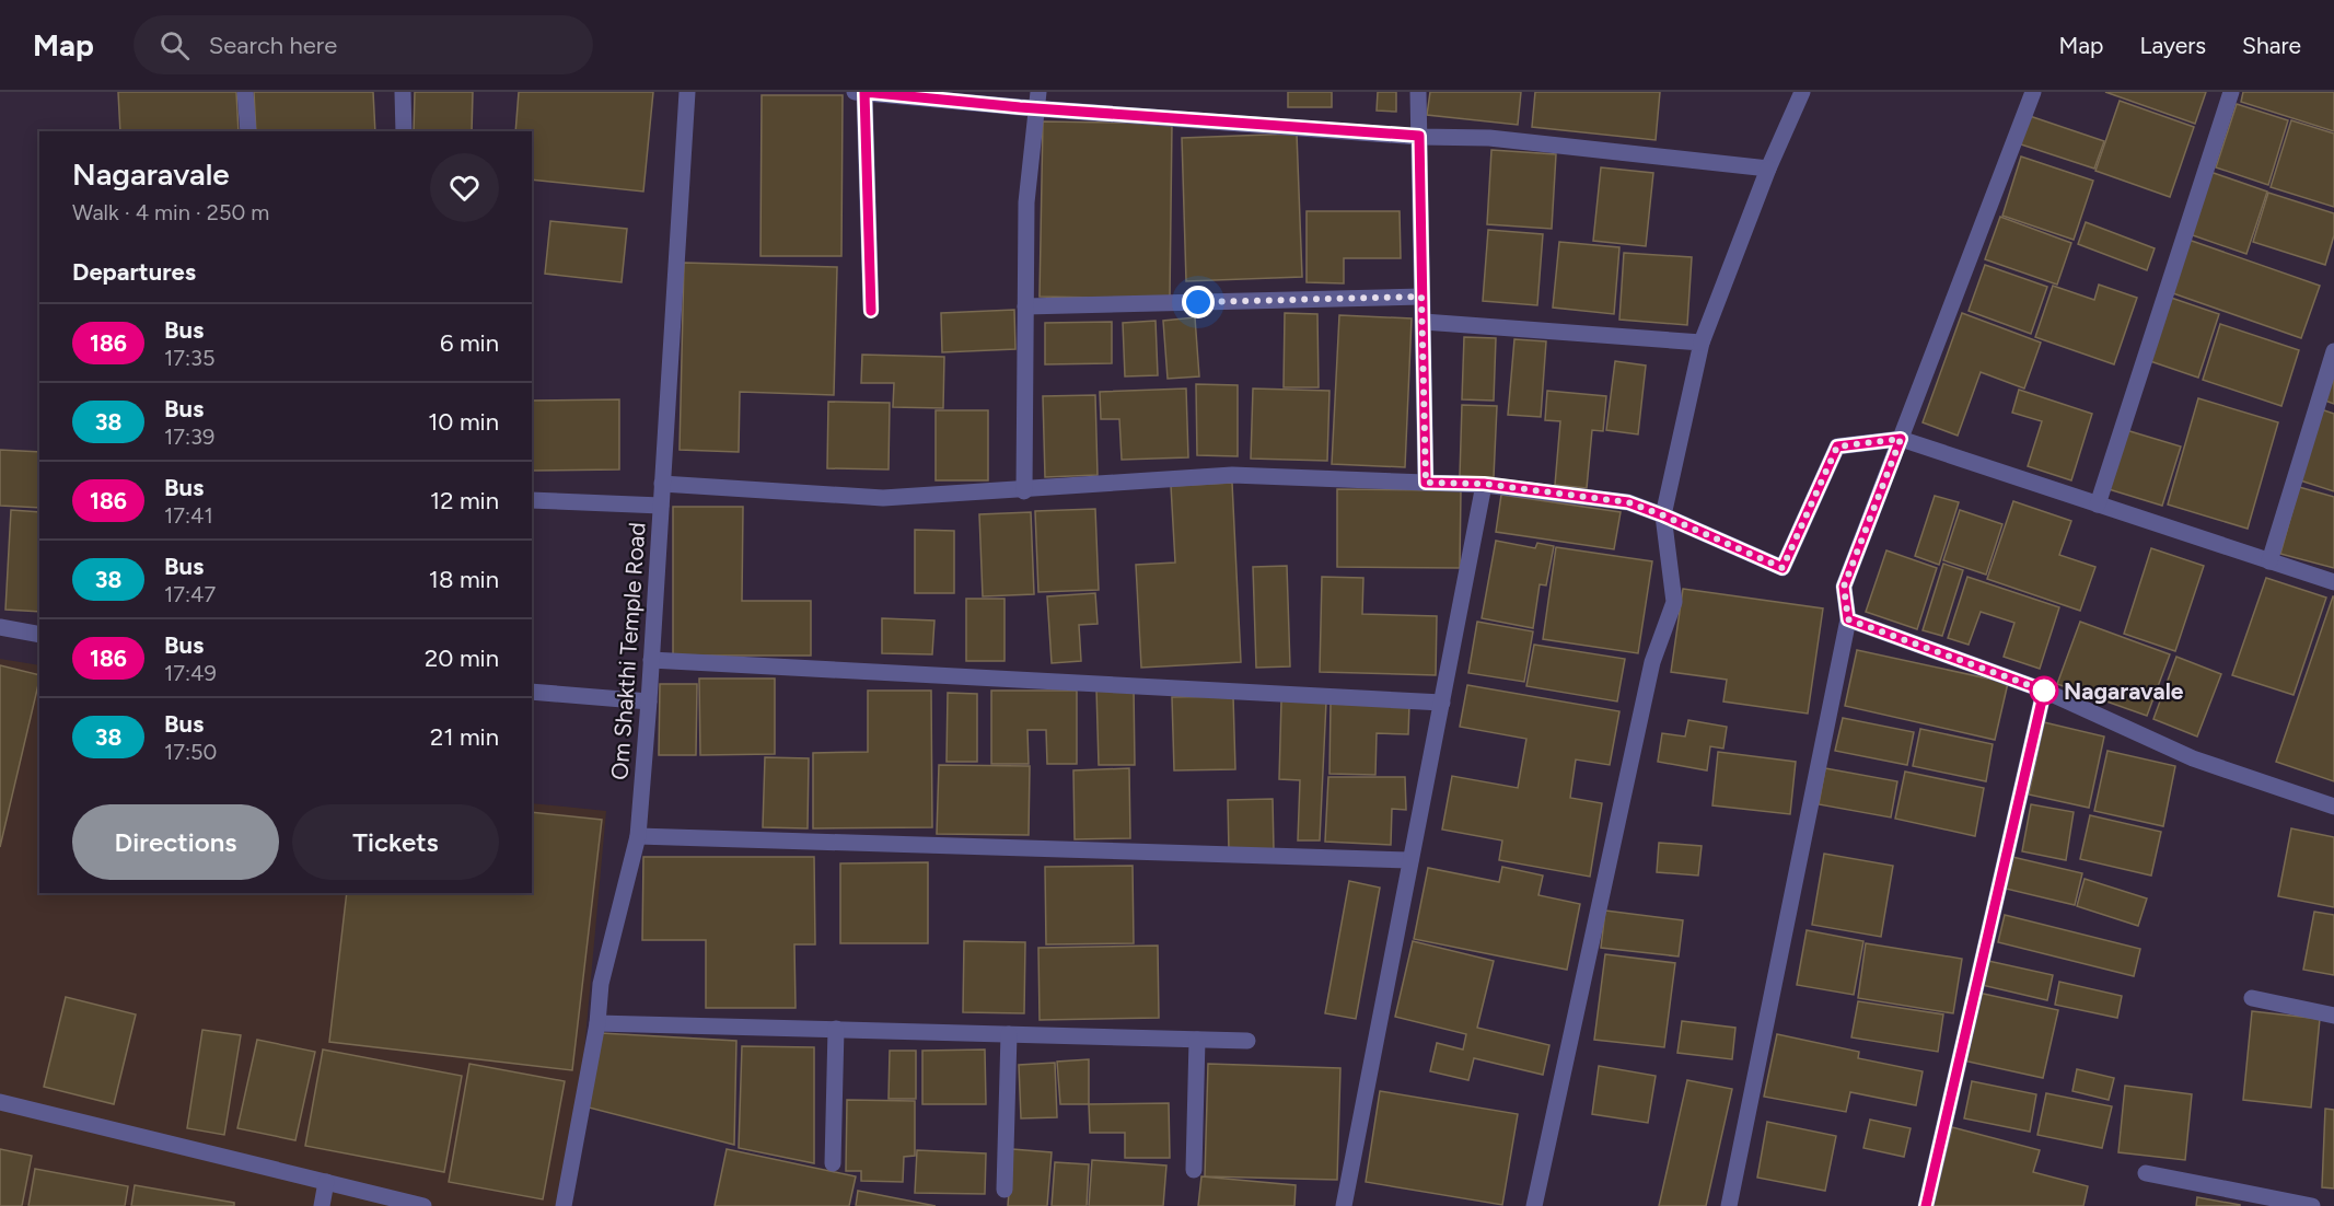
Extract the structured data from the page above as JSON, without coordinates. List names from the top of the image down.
{
  "streets": {
    "street": ["Om Shakthi Temple Road"]
  },
  "places": ["Nagaravale"],
  "lines": ["bus line 186"],
  "page": {
    "header": "Map",
    "search": "Search here",
    "nav": ["Map", "Layers", "Share"],
    "heading": [
      ["Nagaravale", "Walk · 4 min · 250 m"],
      "Departures"
    ],
    "list": [
      {
        "mark": "186",
        "name": "Bus",
        "note": "17:35",
        "value": "6 min"
      },
      {
        "mark": "38",
        "name": "Bus",
        "note": "17:39",
        "value": "10 min"
      },
      {
        "mark": "186",
        "name": "Bus",
        "note": "17:41",
        "value": "12 min"
      },
      {
        "mark": "38",
        "name": "Bus",
        "note": "17:47",
        "value": "18 min"
      },
      {
        "mark": "186",
        "name": "Bus",
        "note": "17:49",
        "value": "20 min"
      },
      {
        "mark": "38",
        "name": "Bus",
        "note": "17:50",
        "value": "21 min"
      }
    ],
    "buttons": ["Directions", "Tickets"]
  }
}
